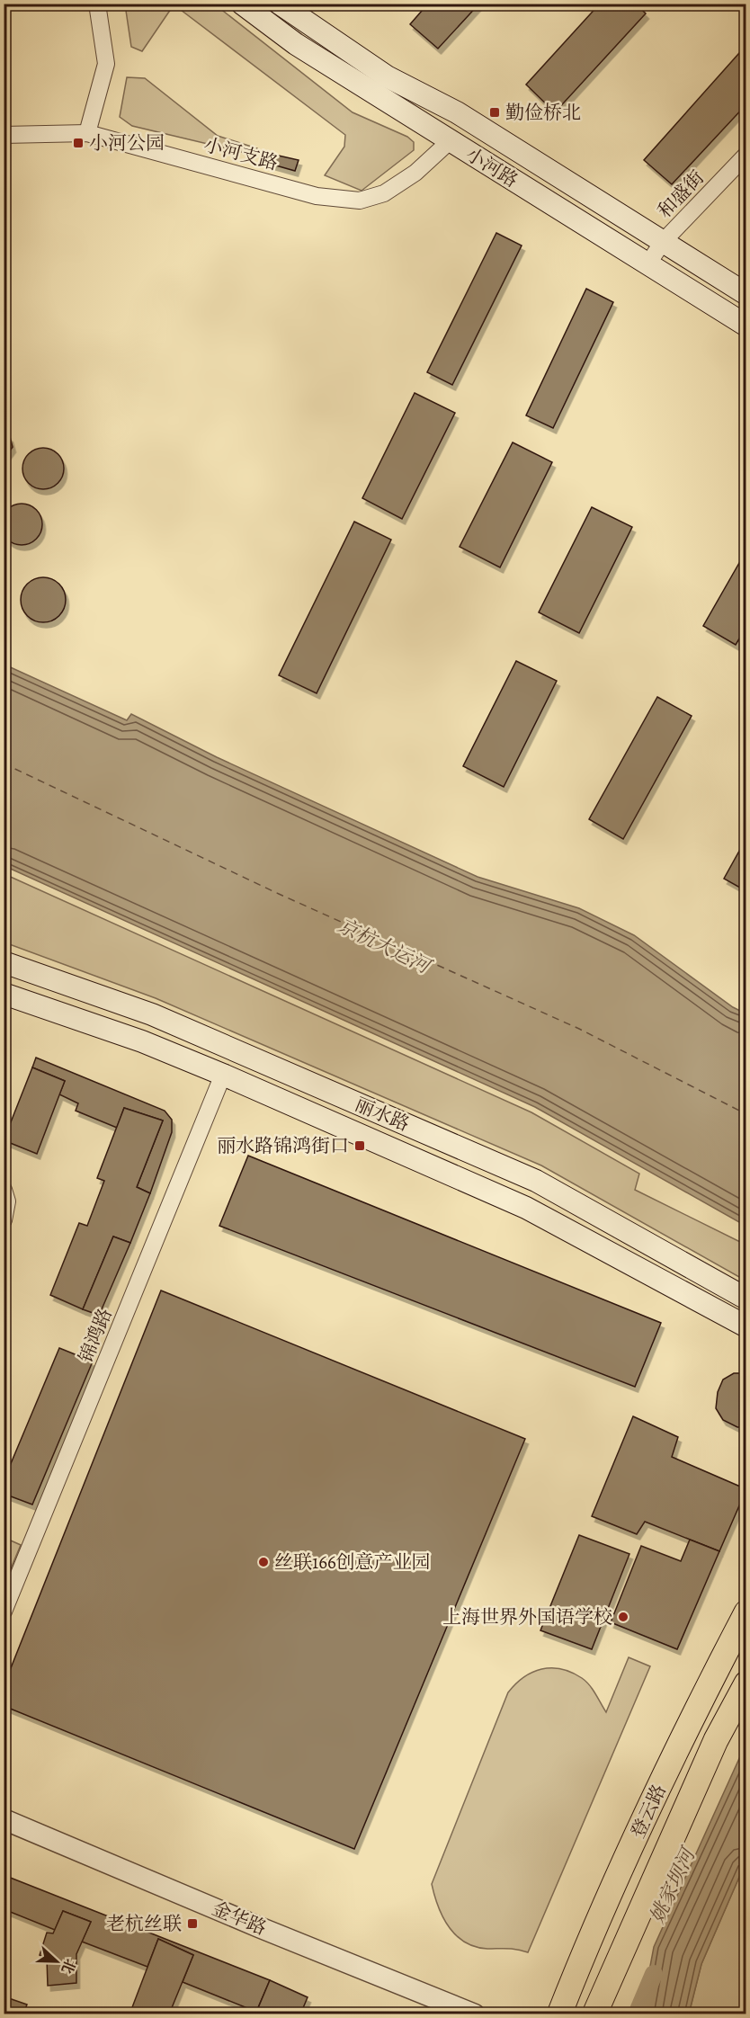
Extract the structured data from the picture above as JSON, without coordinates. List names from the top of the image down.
{
  "streets": {
    "main road": ["小河路", "丽水路", "登云路"],
    "street": [
      "小河支路",
      "和盛街",
      "锦鸿路",
      "金华路"
    ]
  },
  "crossings": [
    ["小河支路", "小河路"],
    ["小河路", "和盛街"],
    ["丽水路", "锦鸿路"]
  ],
  "water": ["京杭大运河", "姚家坝河"],
  "places": {
    "transit": [
      "勤俭桥北",
      "小河公园",
      "丽水路锦鸿街口",
      "老杭丝联"
    ],
    "other": ["丝联166创意产业园", "上海世界外国语学校"]
  },
  "north": "right"
}
